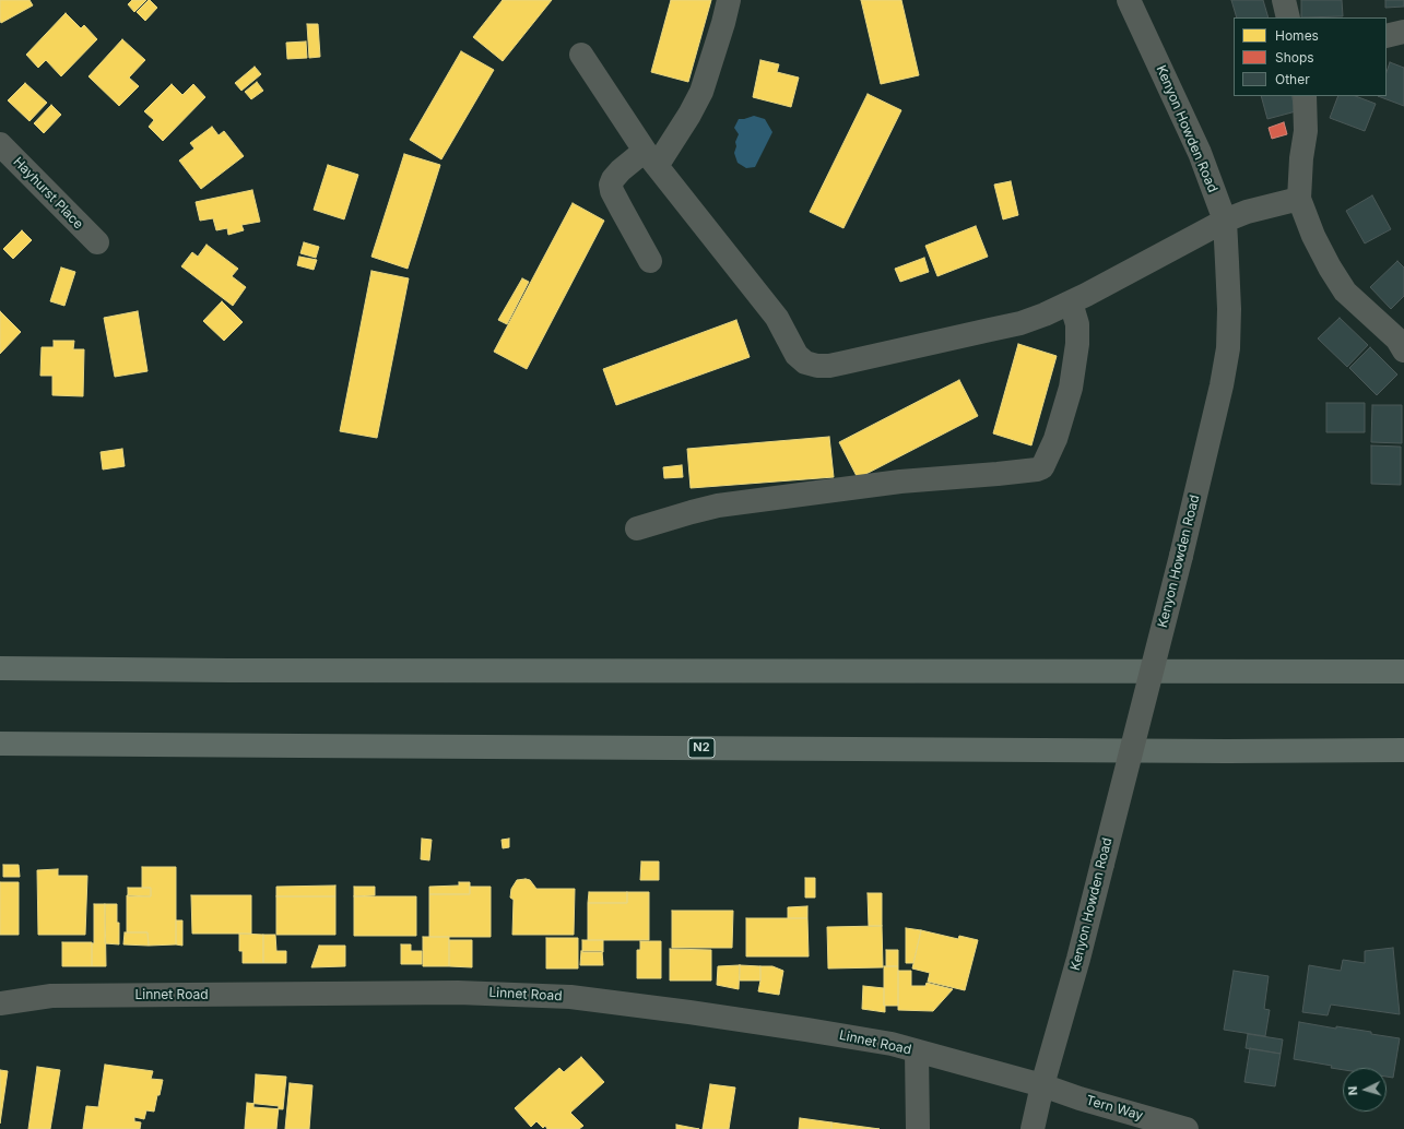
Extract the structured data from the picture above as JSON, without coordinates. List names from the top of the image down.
{
  "streets": {
    "highway": ["N2"],
    "street": [
      "Kenyon Howden Road",
      "Hayhurst Place",
      "Linnet Road",
      "Tern Way"
    ]
  },
  "crossings": [
    ["Kenyon Howden Road", "Linnet Road"],
    ["Kenyon Howden Road", "Tern Way"],
    ["Linnet Road", "Tern Way"]
  ],
  "legend": ["Homes", "Shops", "Other"],
  "north": "left"
}
